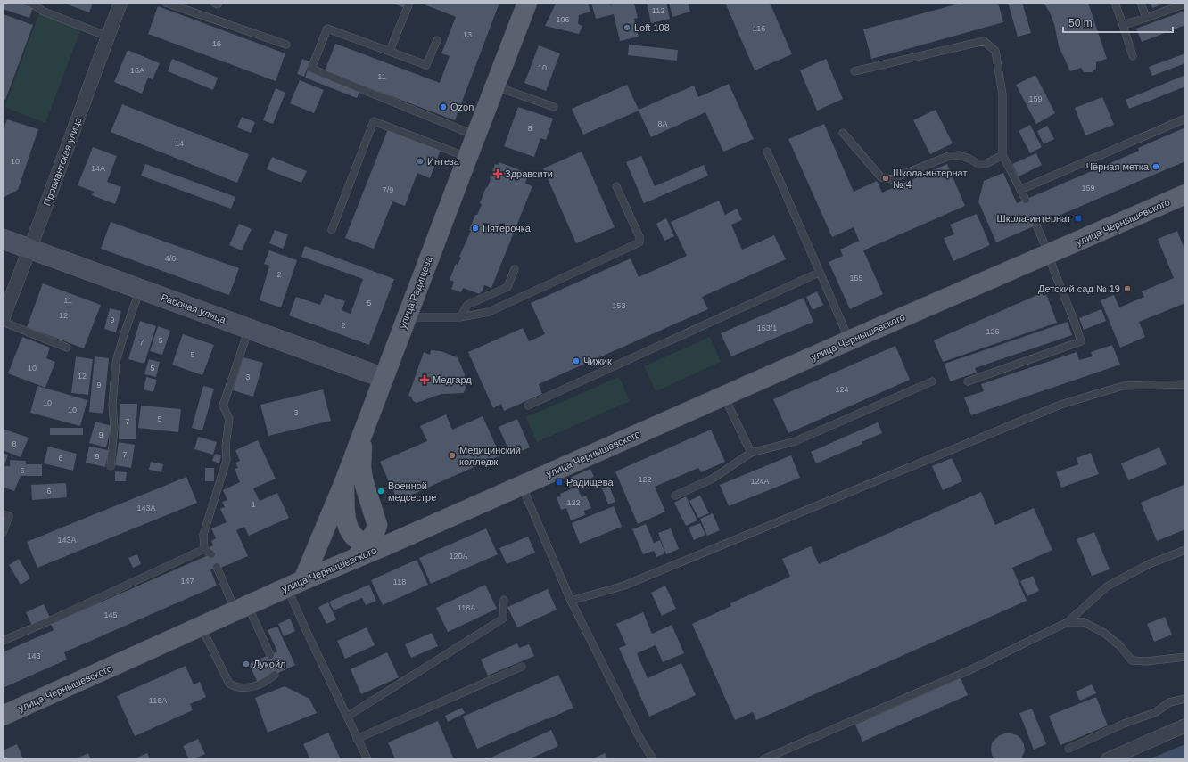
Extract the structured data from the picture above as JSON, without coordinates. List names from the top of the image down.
{
  "streets": {
    "main road": ["улица Чернышевского", "улица Радищева"],
    "street": ["Провиантская улица", "Рабочая улица"]
  },
  "crossings": [
    ["Провиантская улица", "Рабочая улица"],
    ["улица Чернышевского", "улица Радищева"],
    ["улица Радищева", "Рабочая улица"]
  ],
  "places": {
    "other": [
      "Loft 108",
      "Ozon",
      "Интеза",
      "Чёрная метка",
      "Школа-интернат № 4",
      "Пятёрочка",
      "Детский сад № 19",
      "Чижик",
      "Медицинский колледж",
      "Военной медсестре",
      "Лукойл"
    ],
    "health": ["Здравсити", "Медгард"],
    "transit": ["Школа-интернат", "Радищева"]
  },
  "house_numbers": [
    "112",
    "106",
    "116",
    "13",
    "16",
    "10",
    "16А",
    "11",
    "159",
    "8А",
    "8",
    "14",
    "10",
    "14А",
    "159",
    "7/9",
    "4/6",
    "2",
    "155",
    "11",
    "5",
    "153",
    "12",
    "9",
    "2",
    "153/1",
    "126",
    "5",
    "7",
    "5",
    "10",
    "5",
    "12",
    "3",
    "9",
    "124",
    "10",
    "10",
    "3",
    "5",
    "7",
    "9",
    "8",
    "7",
    "9",
    "6",
    "6",
    "122",
    "124А",
    "6",
    "122",
    "1",
    "143А",
    "143А",
    "120А",
    "147",
    "118",
    "118А",
    "145",
    "143",
    "116А"
  ],
  "scale_bar": "50 m"
}
